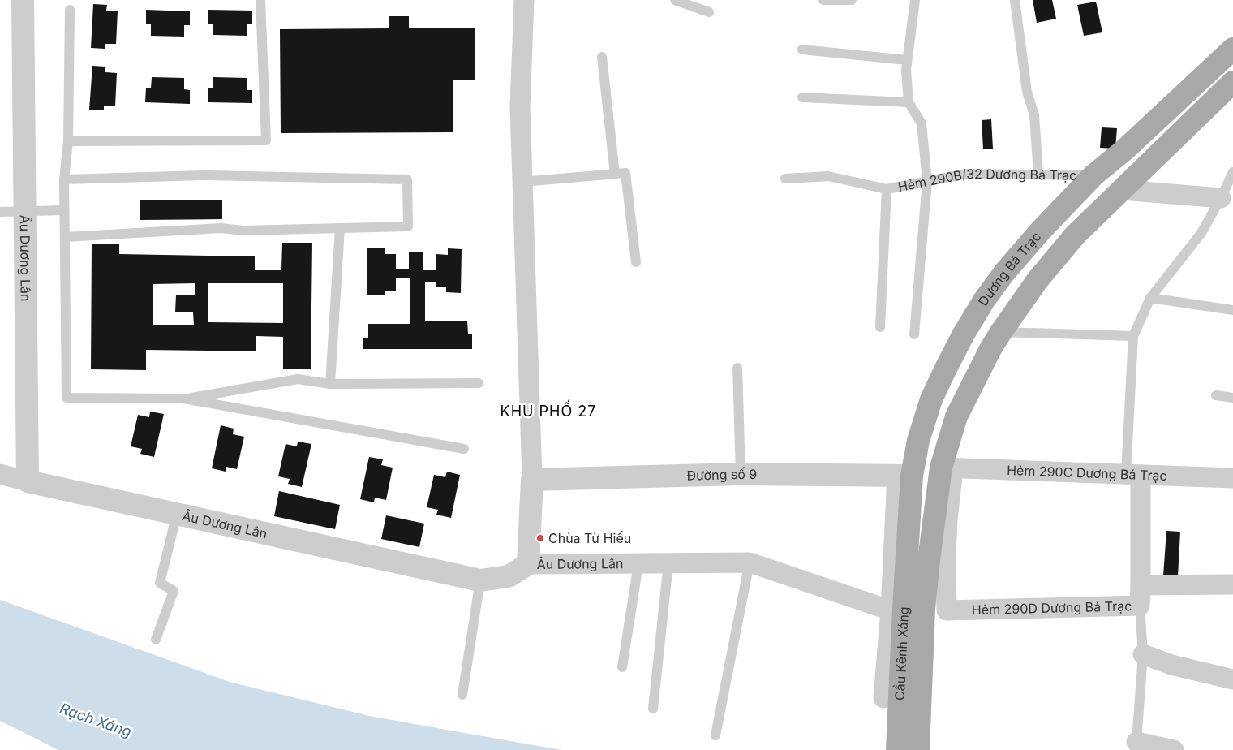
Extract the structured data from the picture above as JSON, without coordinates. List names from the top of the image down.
{
  "streets": {
    "main road": ["Dương Bá Trạc", "Cầu Kênh Xáng"],
    "street": [
      "Âu Dương Lân",
      "Hẻm 290C Dương Bá Trạc",
      "Đường số 9",
      "Hẻm 290D Dương Bá Trạc"
    ],
    "lane": ["Hẻm 290B/32 Dương Bá Trạc"]
  },
  "crossings": [
    ["Hẻm 290B/32 Dương Bá Trạc", "Dương Bá Trạc"],
    ["Dương Bá Trạc", "Đường số 9"],
    ["Dương Bá Trạc", "Cầu Kênh Xáng"],
    ["Hẻm 290C Dương Bá Trạc", "Hẻm 290D Dương Bá Trạc"]
  ],
  "districts": ["KHU PHỐ 27"],
  "water": ["Rạch Xáng"],
  "places": ["Chùa Từ Hiếu"]
}
